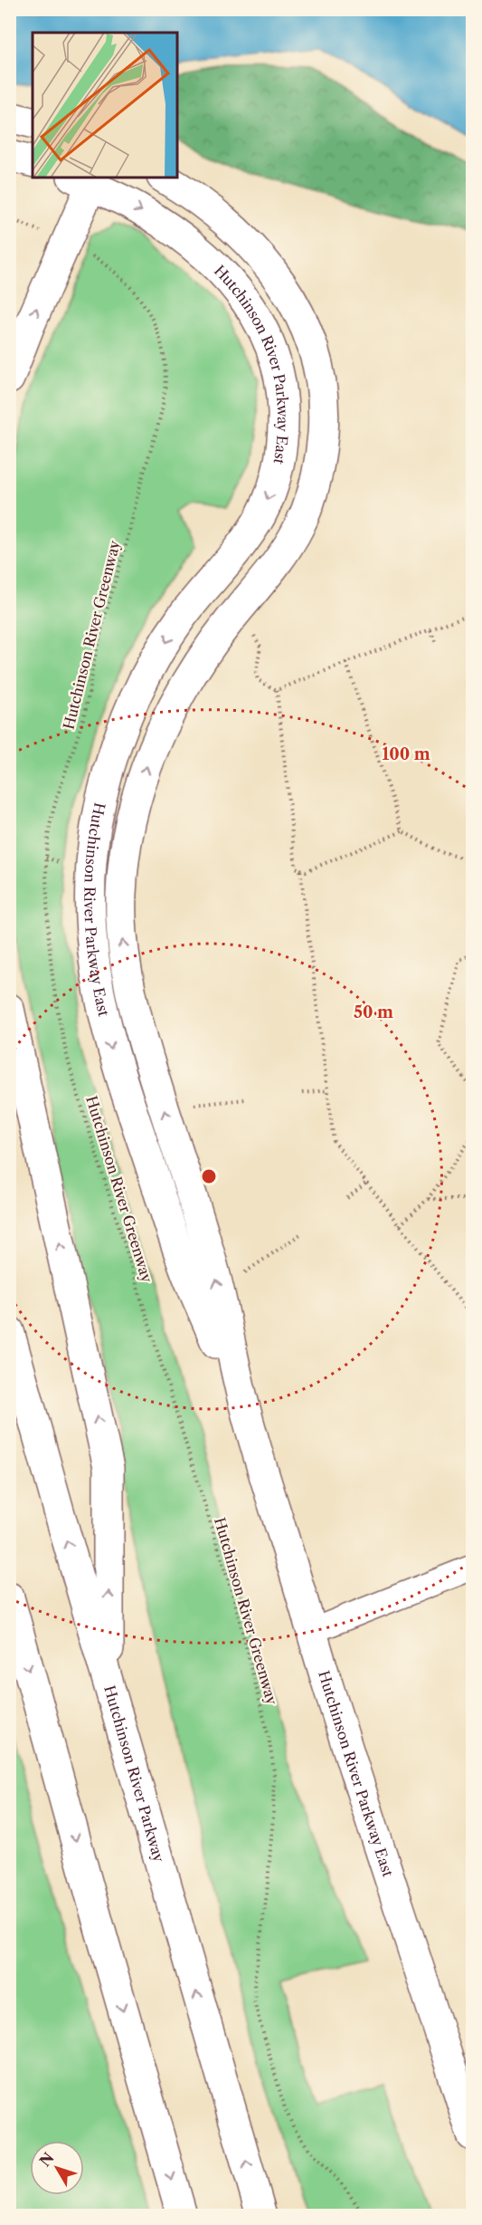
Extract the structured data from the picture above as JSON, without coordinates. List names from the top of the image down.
{
  "streets": {
    "main road": ["Hutchinson River Parkway East", "Hutchinson River Parkway"],
    "path": ["Hutchinson River Greenway"]
  },
  "north": "top left",
  "rings": ["100 m", "50 m"]
}
